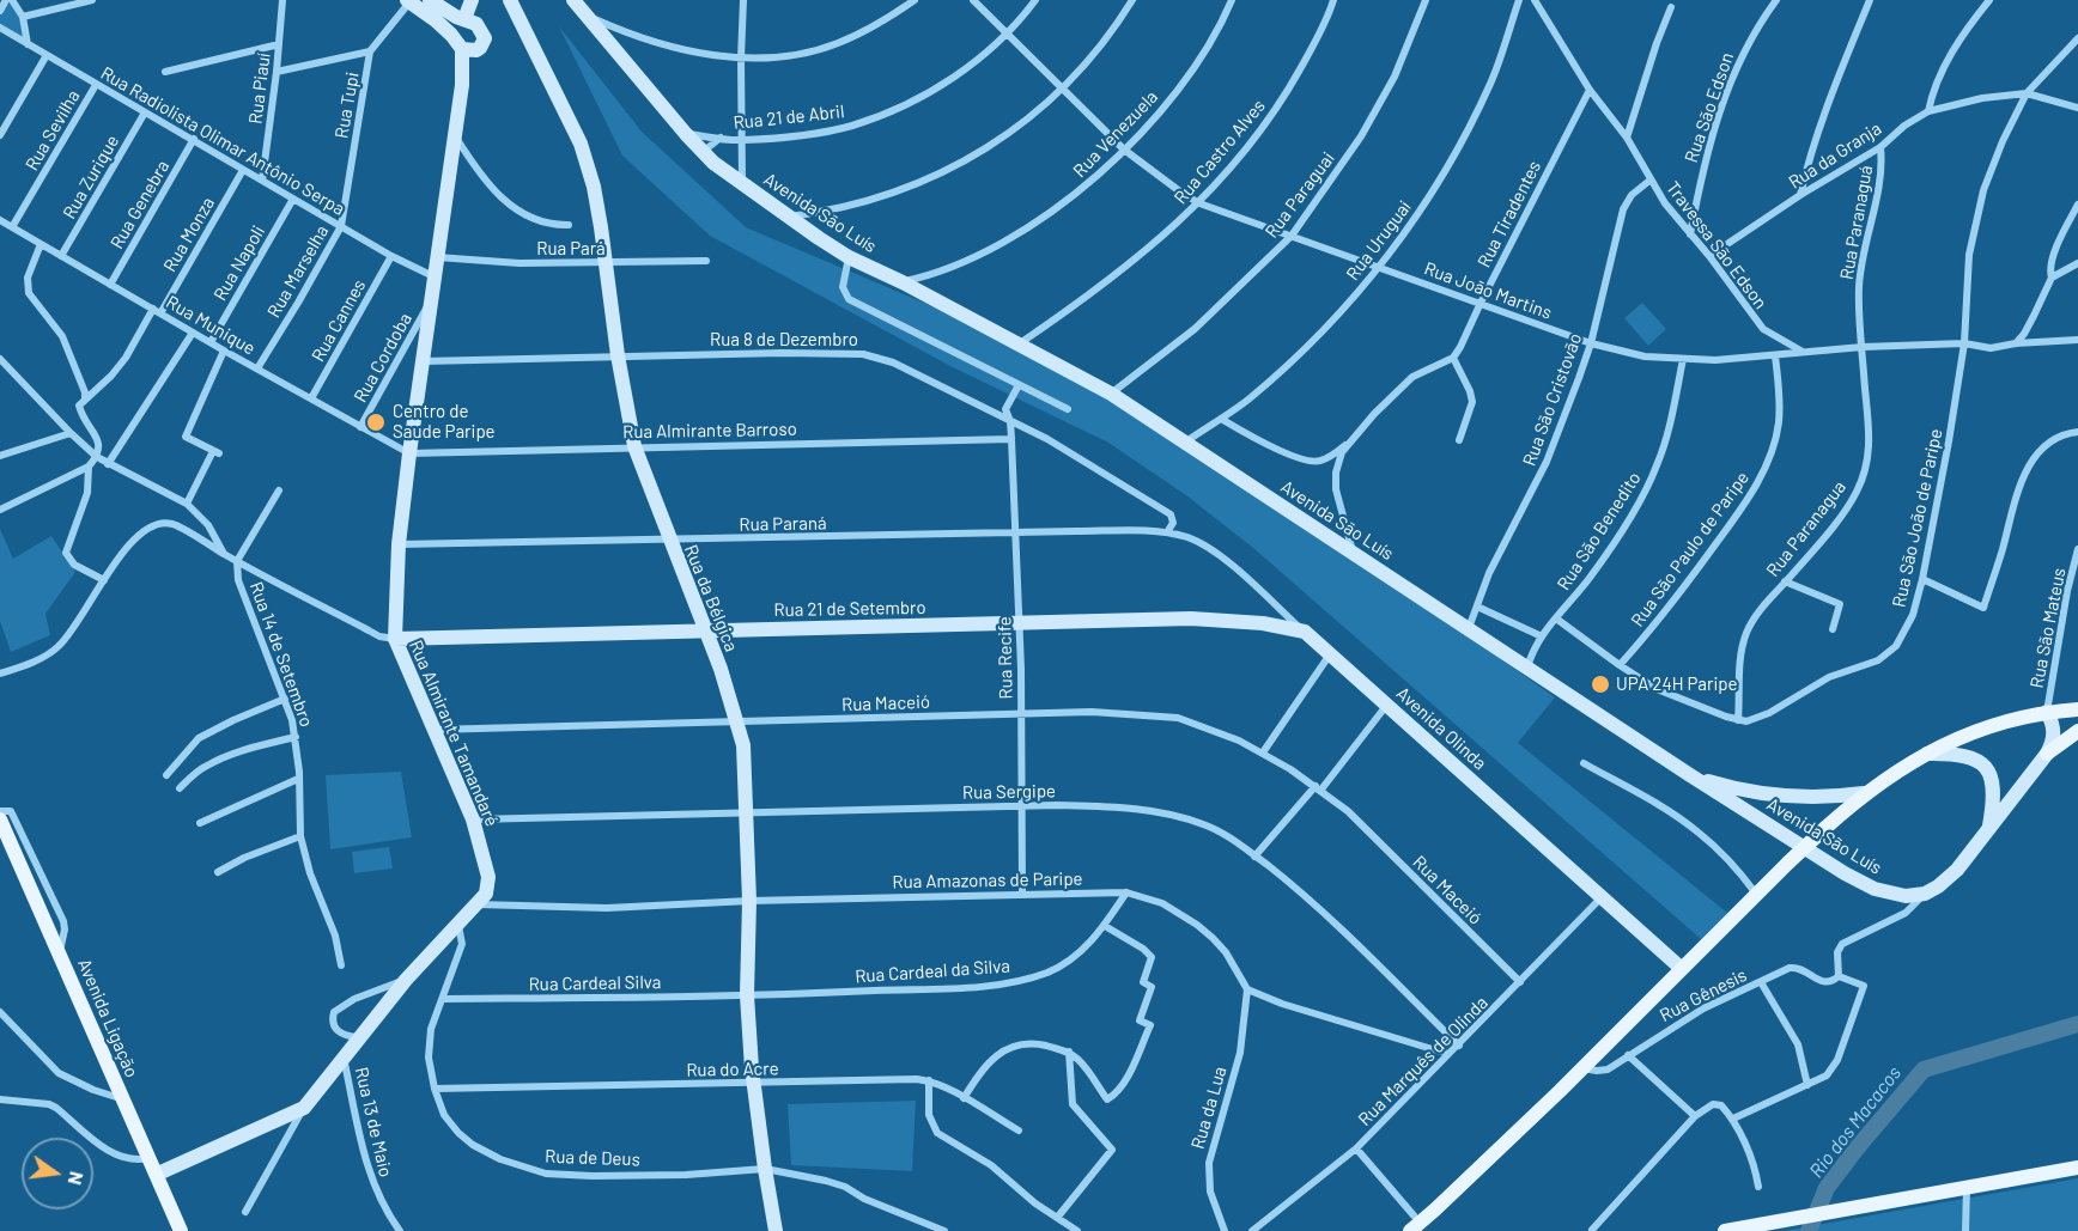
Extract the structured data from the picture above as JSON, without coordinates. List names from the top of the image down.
{
  "streets": {
    "main road": [
      "Avenida São Luís",
      "Rua da Bélgica",
      "Rua 21 de Setembro",
      "Avenida Olinda",
      "Rua Almirante Tamandaré",
      "Avenida Ligação"
    ],
    "street": [
      "Rua Piauí",
      "Rua Tupi",
      "Rua São Edson",
      "Rua 21 de Abril",
      "Rua Sevilha",
      "Rua Venezuela",
      "Rua Radiolista Olimar Antônio Serpa",
      "Rua Castro Alves",
      "Rua da Granja",
      "Rua Zurique",
      "Rua Paraguai",
      "Rua Genebra",
      "Rua Tiradentes",
      "Rua Paranaguá",
      "Rua Monza",
      "Rua Uruguai",
      "Travessa São Edson",
      "Rua Pará",
      "Rua Napoli",
      "Rua Marselha",
      "Rua João Martins",
      "Rua Cannes",
      "Rua Munique",
      "Rua 8 de Dezembro",
      "Rua Cordoba",
      "Rua São Cristovão",
      "Rua Almirante Barroso",
      "Rua São João de Paripe",
      "Rua Paraná",
      "Rua Paranagua",
      "Rua São Benedito",
      "Rua São Paulo de Paripe",
      "Rua São Mateus",
      "Rua 14 de Setembro",
      "Rua Recife",
      "Rua Maceió",
      "Rua Sergipe",
      "Rua Amazonas de Paripe",
      "Rua Cardeal da Silva",
      "Rua Cardeal Silva",
      "Rua Gênesis",
      "Rua Marquês de Olinda",
      "Rua do Acre",
      "Rua da Lua",
      "Rua 13 de Maio",
      "Rua de Deus"
    ]
  },
  "crossings": [
    ["Rua Piauí", "Rua Radiolista Olimar Antônio Serpa"],
    ["Rua Tupi", "Rua Radiolista Olimar Antônio Serpa"],
    ["Rua Tupi", "Rua Marselha"],
    ["Rua São Edson", "Travessa São Edson"],
    ["Rua 21 de Abril", "Avenida São Luís"],
    ["Rua 21 de Abril", "Rua João Martins"],
    ["Rua Sevilha", "Rua Radiolista Olimar Antônio Serpa"],
    ["Rua Sevilha", "Rua Munique"],
    ["Rua Venezuela", "Avenida São Luís"],
    ["Rua Venezuela", "Rua João Martins"],
    ["Rua Radiolista Olimar Antônio Serpa", "Rua Zurique"],
    ["Rua Radiolista Olimar Antônio Serpa", "Rua Genebra"],
    ["Rua Radiolista Olimar Antônio Serpa", "Rua Monza"],
    ["Rua Radiolista Olimar Antônio Serpa", "Rua Napoli"],
    ["Rua Radiolista Olimar Antônio Serpa", "Rua Marselha"],
    ["Rua Radiolista Olimar Antônio Serpa", "Rua Cannes"],
    ["Rua Radiolista Olimar Antônio Serpa", "Rua Almirante Tamandaré"],
    ["Rua Castro Alves", "Avenida São Luís"],
    ["Rua Castro Alves", "Rua João Martins"],
    ["Rua da Granja", "Rua Paranaguá"],
    ["Rua da Granja", "Travessa São Edson"],
    ["Rua da Granja", "Rua São João de Paripe"],
    ["Rua Zurique", "Rua Munique"],
    ["Rua Paraguai", "Avenida São Luís"],
    ["Rua Paraguai", "Rua João Martins"],
    ["Rua Genebra", "Rua Munique"],
    ["Avenida São Luís", "Rua Uruguai"],
    ["Avenida São Luís", "Rua São Cristovão"],
    ["Avenida São Luís", "Rua São Benedito"],
    ["Rua Tiradentes", "Travessa São Edson"],
    ["Rua Tiradentes", "Rua João Martins"],
    ["Rua Paranaguá", "Rua João Martins"],
    ["Rua Paranaguá", "Rua Paranagua"],
    ["Rua Monza", "Rua Munique"],
    ["Rua Uruguai", "Rua João Martins"],
    ["Travessa São Edson", "Rua João Martins"],
    ["Travessa São Edson", "Rua São Cristovão"],
    ["Rua Pará", "Rua da Bélgica"],
    ["Rua Pará", "Rua Almirante Tamandaré"],
    ["Rua Napoli", "Rua Munique"],
    ["Rua Marselha", "Rua Munique"],
    ["Rua João Martins", "Rua São Cristovão"],
    ["Rua João Martins", "Rua São João de Paripe"],
    ["Rua João Martins", "Rua Paranagua"],
    ["Rua João Martins", "Rua São Benedito"],
    ["Rua João Martins", "Rua São Paulo de Paripe"],
    ["Rua Cannes", "Rua Munique"],
    ["Rua Munique", "Rua Cordoba"],
    ["Rua Munique", "Rua Almirante Barroso"],
    ["Rua Munique", "Rua Almirante Tamandaré"],
    ["Rua 8 de Dezembro", "Rua Paraná"],
    ["Rua 8 de Dezembro", "Rua da Bélgica"],
    ["Rua 8 de Dezembro", "Rua Recife"],
    ["Rua 8 de Dezembro", "Avenida Olinda"],
    ["Rua 8 de Dezembro", "Rua Almirante Tamandaré"],
    ["Rua Cordoba", "Rua Almirante Tamandaré"],
    ["Rua Almirante Barroso", "Rua da Bélgica"],
    ["Rua Almirante Barroso", "Rua Recife"],
    ["Rua Almirante Barroso", "Rua Almirante Tamandaré"],
    ["Rua São João de Paripe", "Rua Paranagua"],
    ["Rua Paraná", "Rua da Bélgica"],
    ["Rua Paraná", "Rua Recife"],
    ["Rua Paraná", "Avenida Olinda"],
    ["Rua Paraná", "Rua Almirante Tamandaré"],
    ["Rua da Bélgica", "Rua 21 de Setembro"],
    ["Rua da Bélgica", "Rua Maceió"],
    ["Rua da Bélgica", "Rua Sergipe"],
    ["Rua da Bélgica", "Rua Amazonas de Paripe"],
    ["Rua da Bélgica", "Rua Cardeal da Silva"],
    ["Rua da Bélgica", "Rua Cardeal Silva"],
    ["Rua da Bélgica", "Rua do Acre"],
    ["Rua da Bélgica", "Rua de Deus"],
    ["Rua 21 de Setembro", "Rua Recife"],
    ["Rua 21 de Setembro", "Avenida Olinda"],
    ["Rua 21 de Setembro", "Rua Almirante Tamandaré"],
    ["Rua Recife", "Rua Maceió"],
    ["Rua Recife", "Rua Sergipe"],
    ["Rua Recife", "Rua Amazonas de Paripe"],
    ["Rua Maceió", "Rua Almirante Tamandaré"],
    ["Rua Maceió", "Rua Marquês de Olinda"],
    ["Avenida Olinda", "Rua Marquês de Olinda"],
    ["Rua Almirante Tamandaré", "Rua Sergipe"],
    ["Rua Almirante Tamandaré", "Rua Amazonas de Paripe"],
    ["Rua Almirante Tamandaré", "Avenida Ligação"],
    ["Rua Almirante Tamandaré", "Rua 13 de Maio"],
    ["Rua Almirante Tamandaré", "Rua de Deus"],
    ["Rua Sergipe", "Rua Marquês de Olinda"],
    ["Rua Amazonas de Paripe", "Rua Cardeal da Silva"],
    ["Rua Amazonas de Paripe", "Rua da Lua"],
    ["Rua Cardeal da Silva", "Rua Cardeal Silva"],
    ["Rua Cardeal Silva", "Rua de Deus"],
    ["Rua do Acre", "Rua de Deus"]
  ],
  "water": ["Rio dos Macacos"],
  "places": ["Centro de Saude Paripe", "UPA 24H Paripe"],
  "north": "right"
}
